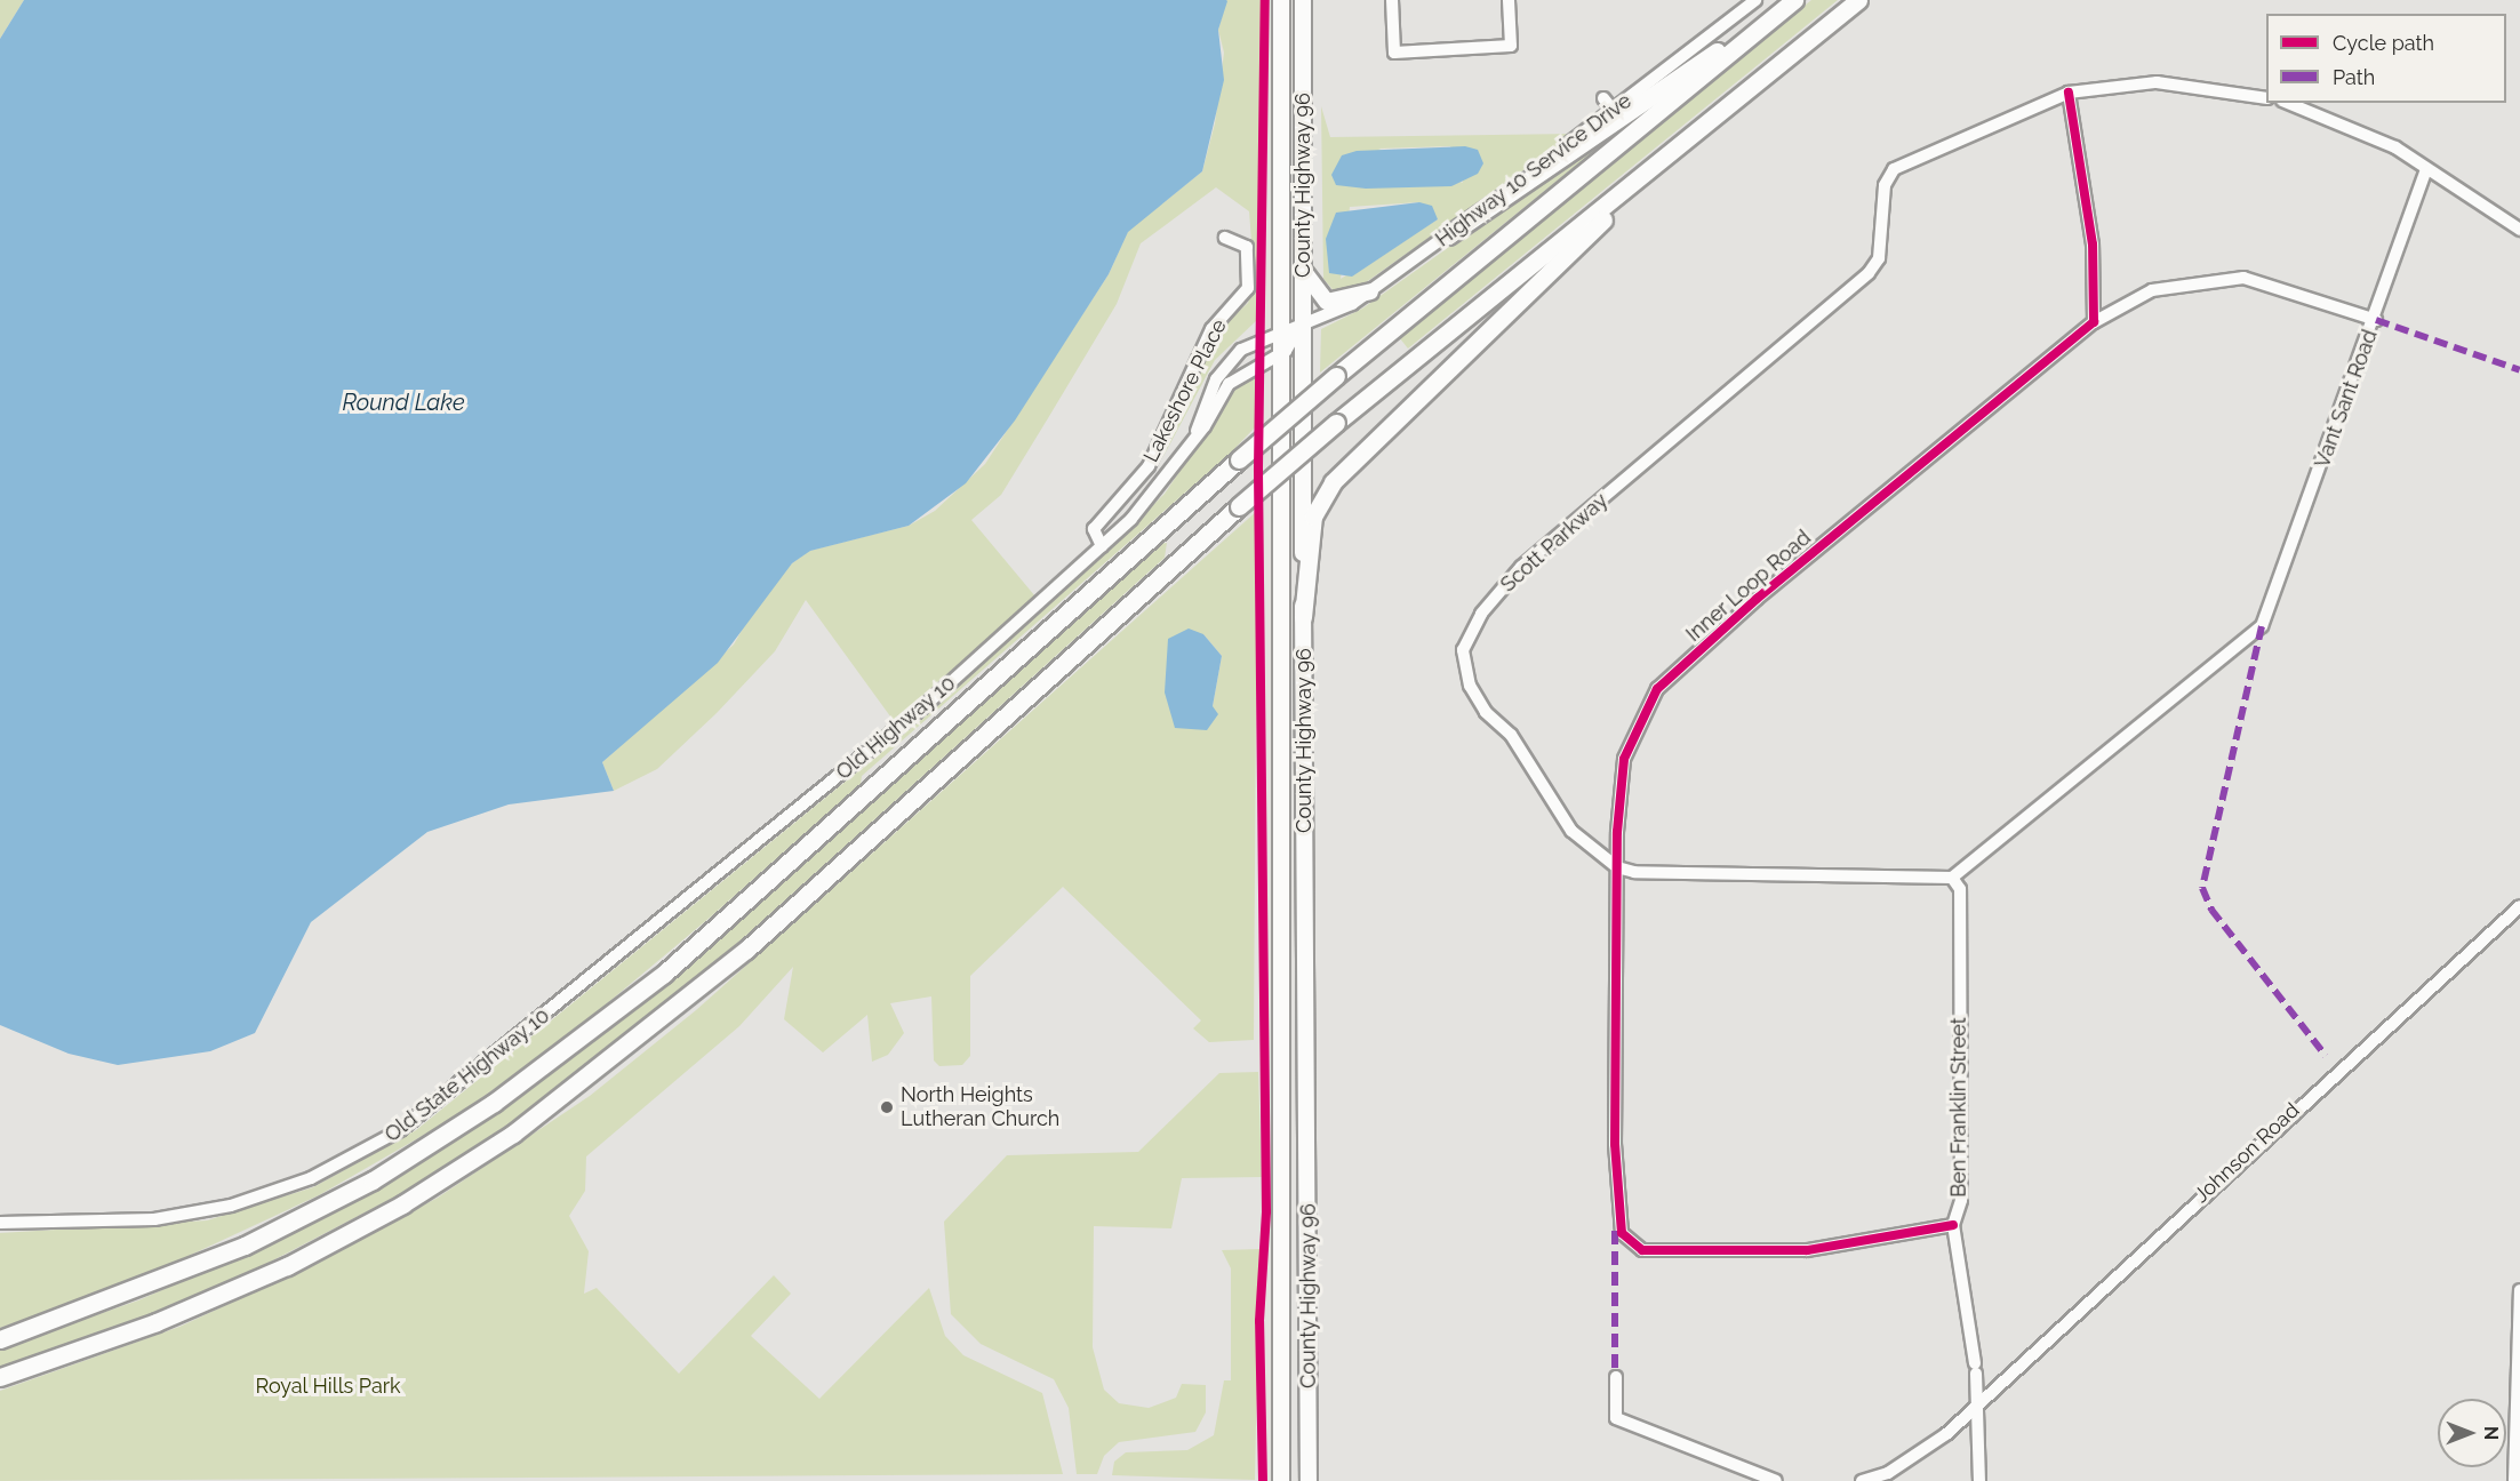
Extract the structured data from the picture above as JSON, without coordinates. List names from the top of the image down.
{
  "streets": {
    "main road": ["County Highway 96"],
    "street": [
      "Highway 10 Service Drive",
      "Lakeshore Place",
      "Vant Sant Road",
      "Scott Parkway",
      "Inner Loop Road",
      "Old Highway 10",
      "Old State Highway 10",
      "Ben Franklin Street",
      "Johnson Road"
    ]
  },
  "crossings": [
    ["Highway 10 Service Drive", "County Highway 96"],
    ["Highway 10 Service Drive", "Old Highway 10"],
    ["County Highway 96", "Old Highway 10"],
    ["Lakeshore Place", "Old Highway 10"],
    ["Vant Sant Road", "Inner Loop Road"],
    ["Vant Sant Road", "Ben Franklin Street"],
    ["Scott Parkway", "Inner Loop Road"],
    ["Inner Loop Road", "Ben Franklin Street"],
    ["Old Highway 10", "Old State Highway 10"],
    ["Ben Franklin Street", "Johnson Road"]
  ],
  "water": ["Round Lake"],
  "parks": ["Royal Hills Park"],
  "places": ["North Heights Lutheran Church"],
  "legend": ["Cycle path", "Path"],
  "north": "right"
}
